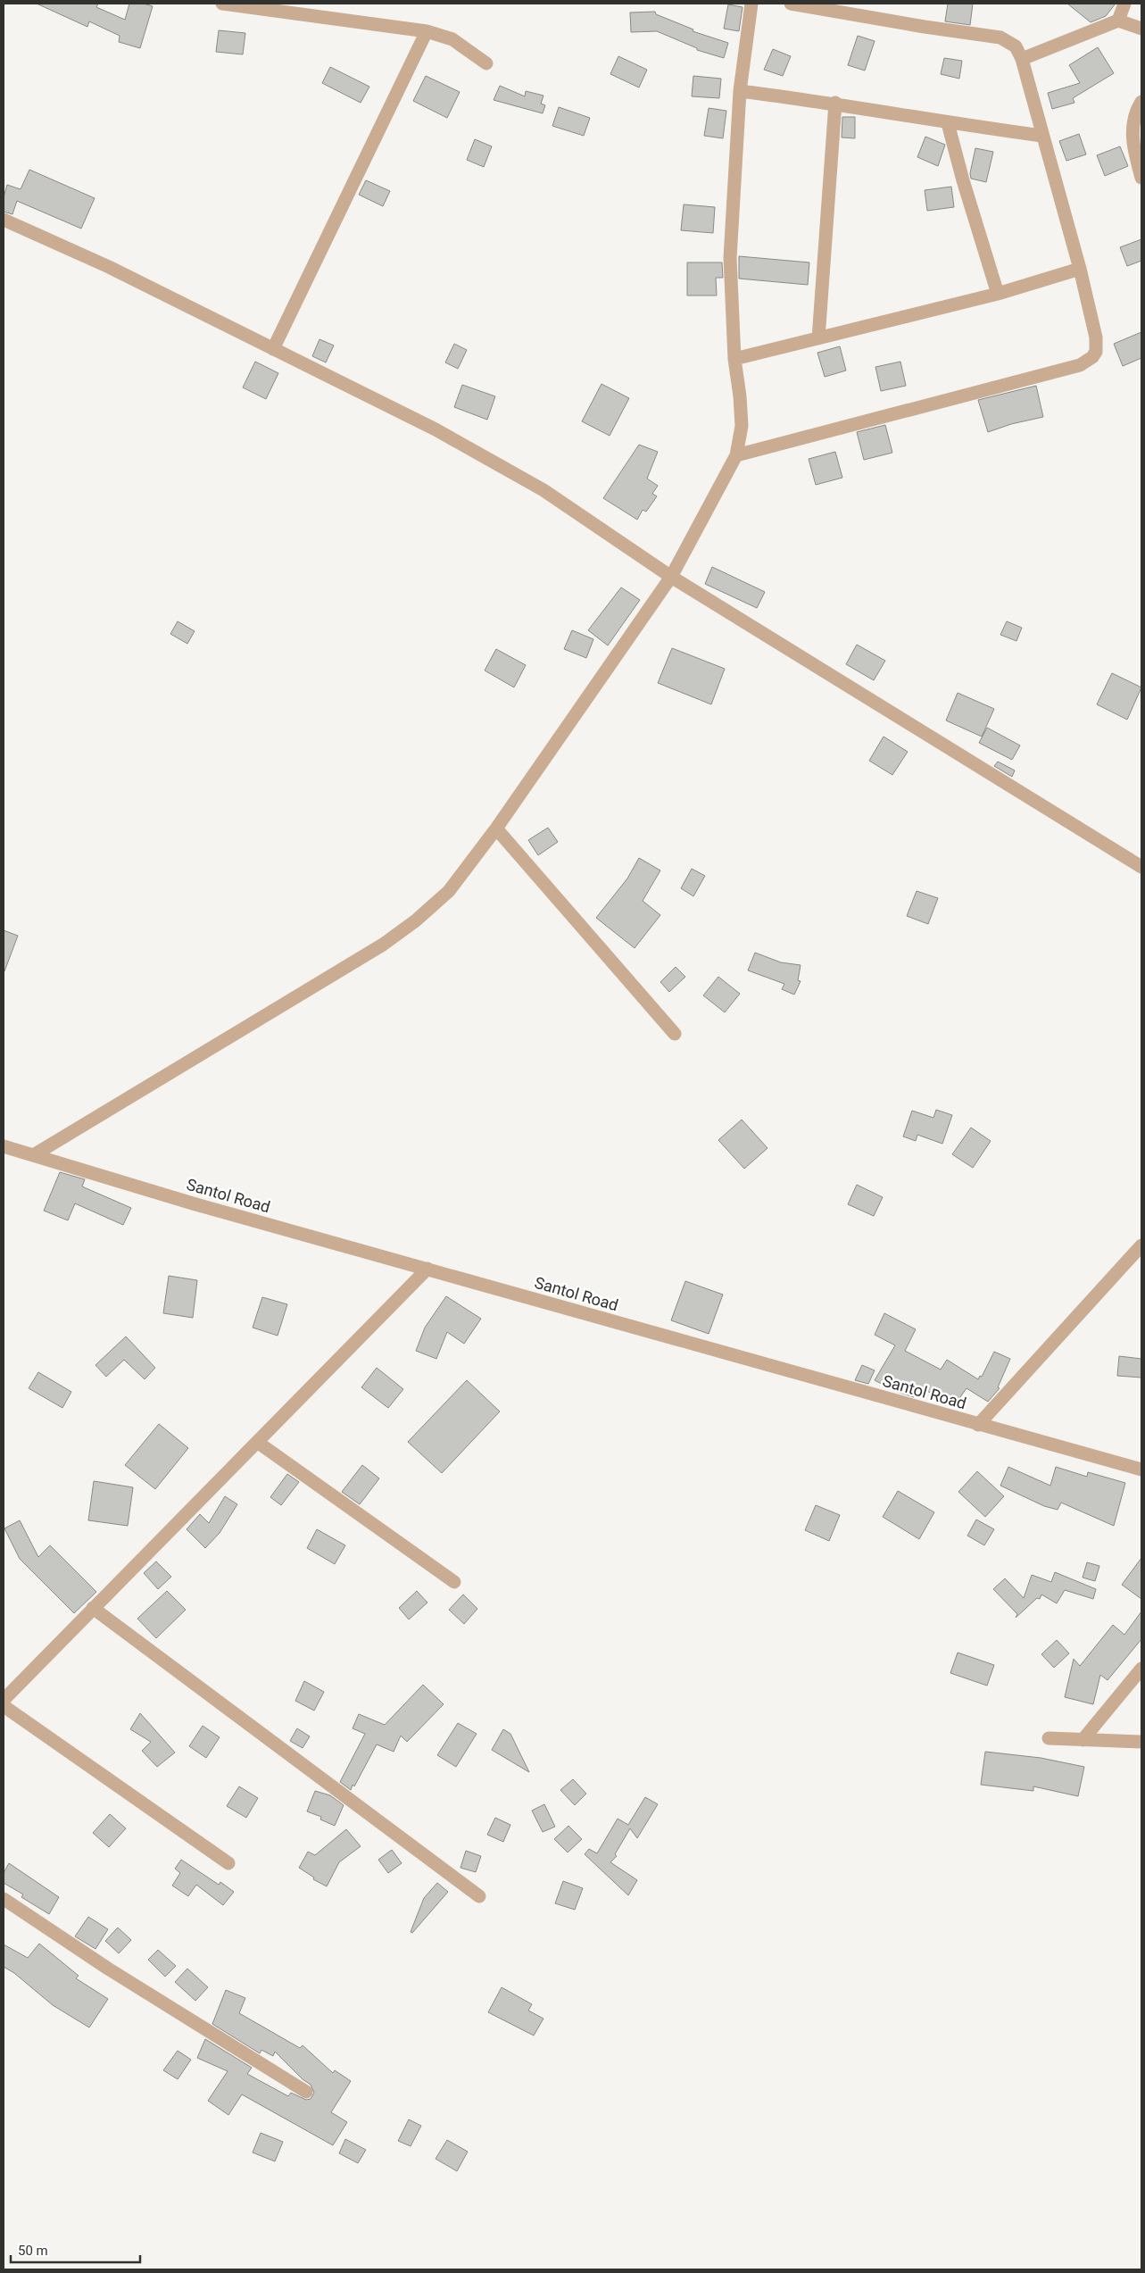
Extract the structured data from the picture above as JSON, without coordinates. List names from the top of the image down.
{
  "streets": {
    "street": ["Santol Road"]
  },
  "scale_bar": "50 m"
}
